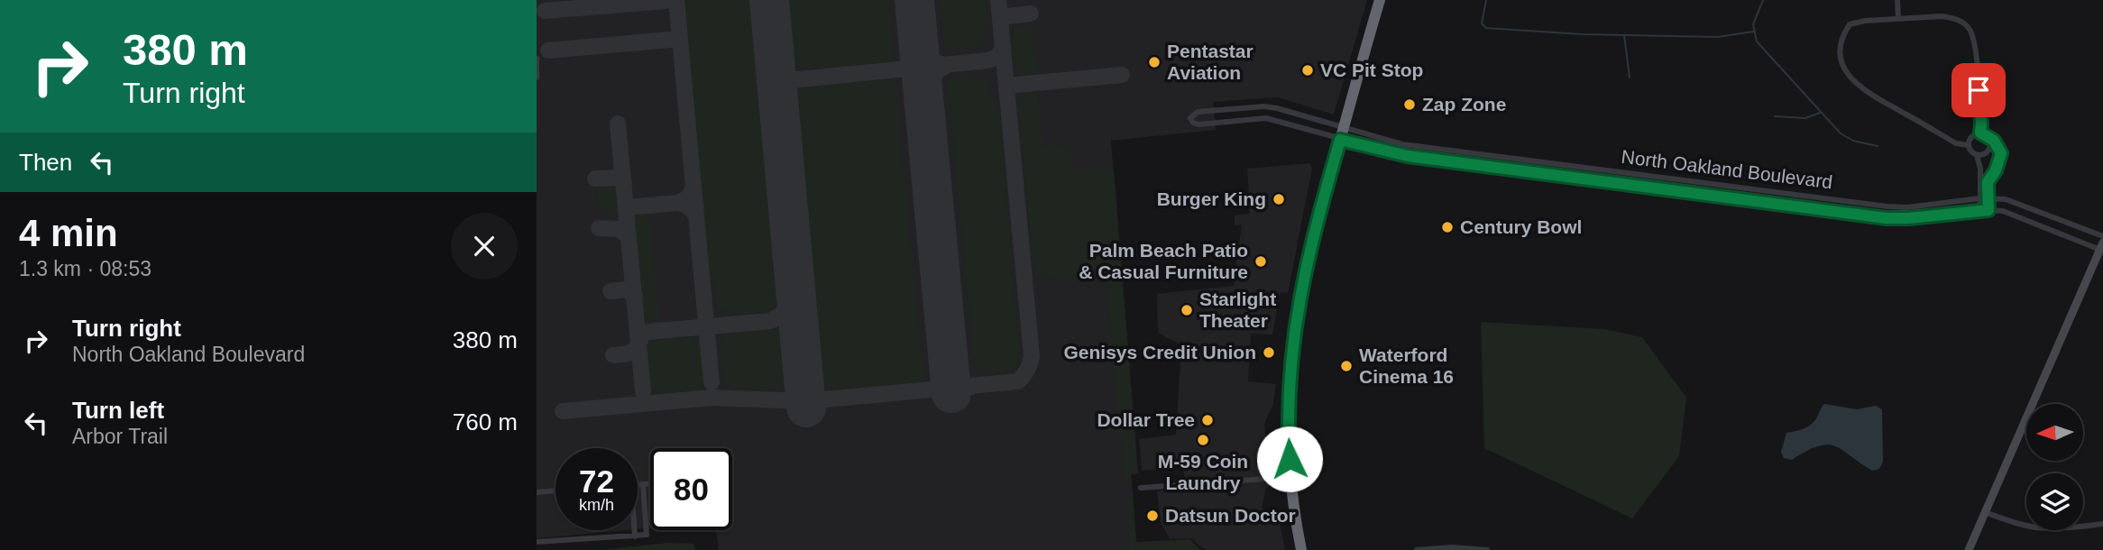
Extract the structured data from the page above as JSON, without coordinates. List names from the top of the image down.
{
  "streets": {
    "street": ["North Oakland Boulevard"]
  },
  "places": [
    "Pentastar Aviation",
    "VC Pit Stop",
    "Zap Zone",
    "Burger King",
    "Century Bowl",
    "Palm Beach Patio & Casual Furniture",
    "Starlight Theater",
    "Genisys Credit Union",
    "Waterford Cinema 16",
    "Dollar Tree",
    "M-59 Coin Laundry",
    "Datsun Doctor"
  ],
  "north": "left",
  "page": {
    "turn": ["380 m", "Turn right"],
    "then": "Then",
    "heading": ["4 min", "1.3 km · 08:53"],
    "list": [
      {
        "name": "Turn right",
        "note": "North Oakland Boulevard",
        "value": "380 m"
      },
      {
        "name": "Turn left",
        "note": "Arbor Trail",
        "value": "760 m"
      }
    ],
    "speed": "72 km/h",
    "limit": "80"
  }
}
